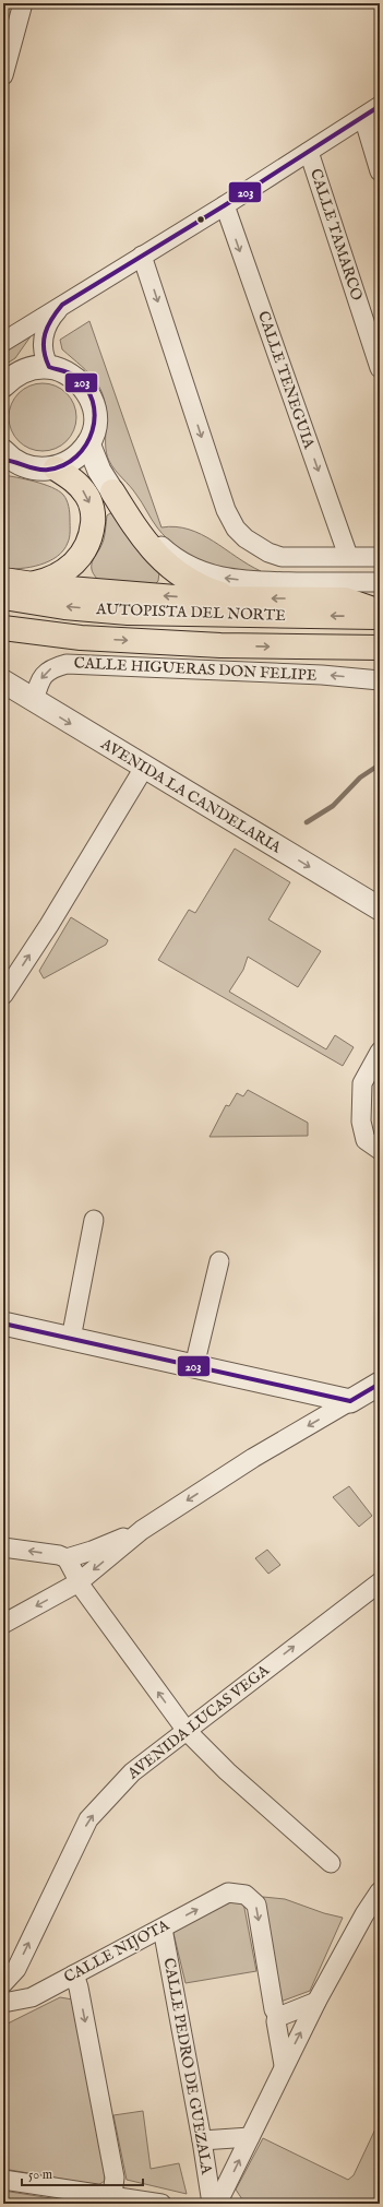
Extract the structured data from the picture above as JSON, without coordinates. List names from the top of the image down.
{
  "streets": {
    "highway": ["AUTOPISTA DEL NORTE"],
    "street": [
      "CALLE TAMARCO",
      "CALLE TENEGUIA",
      "CALLE HIGUERAS DON FELIPE",
      "AVENIDA LA CANDELARIA",
      "AVENIDA LUCAS VEGA",
      "CALLE NIJOTA",
      "CALLE PEDRO DE GUEZALA"
    ]
  },
  "crossings": [
    ["CALLE HIGUERAS DON FELIPE", "AVENIDA LA CANDELARIA"],
    ["CALLE NIJOTA", "CALLE PEDRO DE GUEZALA"]
  ],
  "one_way": [
    "CALLE TENEGUIA",
    "CALLE HIGUERAS DON FELIPE",
    "AVENIDA LA CANDELARIA",
    "AVENIDA LUCAS VEGA"
  ],
  "lines": ["transit line 203"],
  "scale_bar": "50 m"
}
